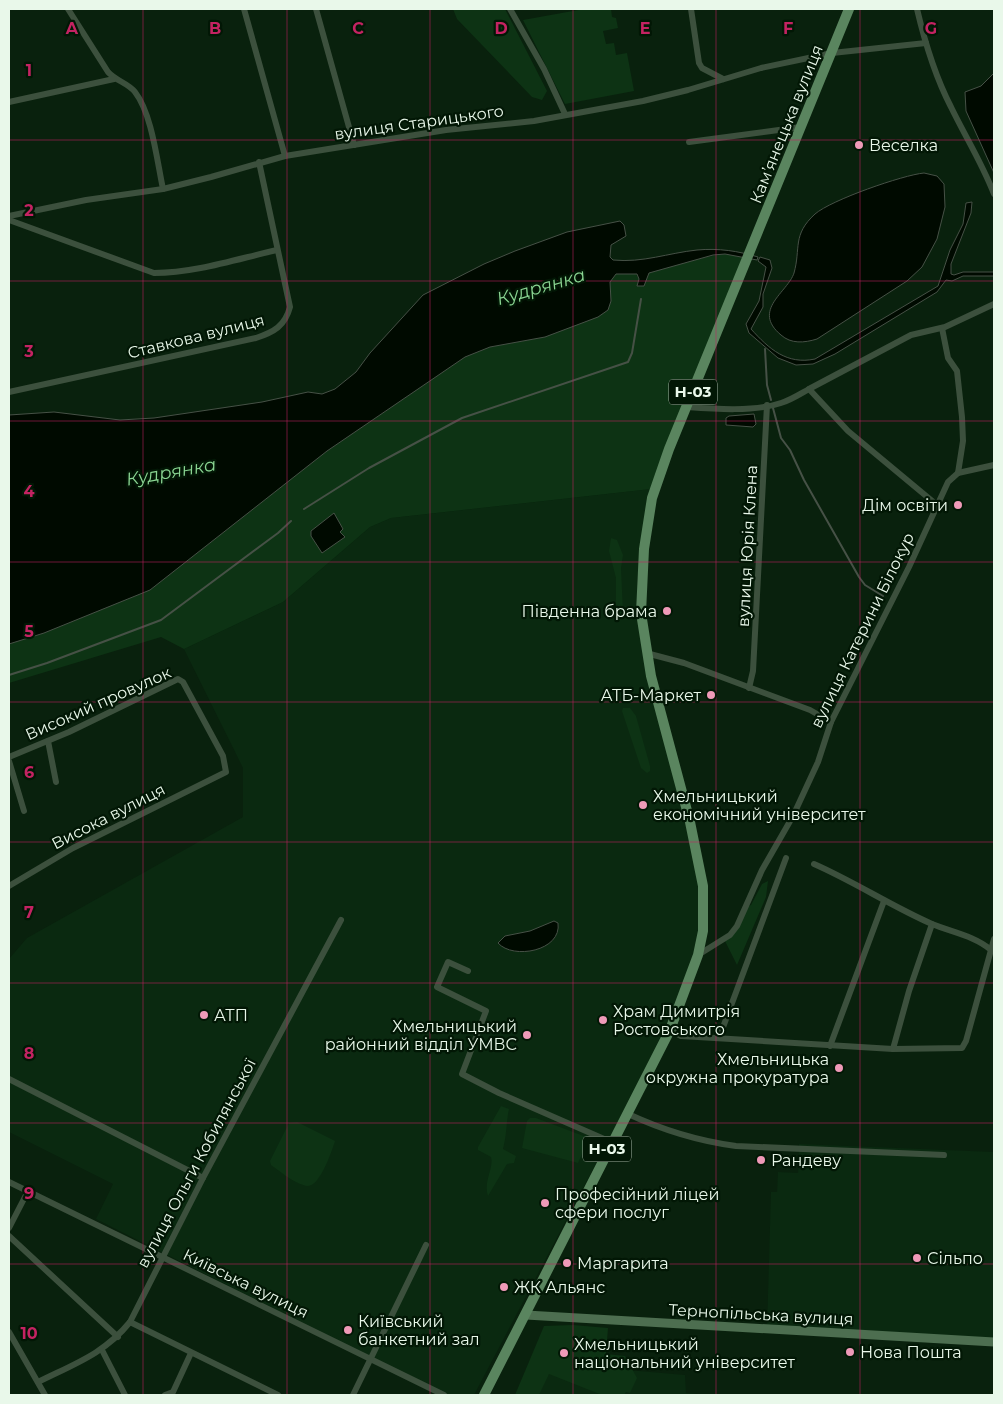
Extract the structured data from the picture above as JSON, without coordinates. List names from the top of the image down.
{
  "streets": {
    "main road": ["Камʼянецька вулиця", "Н-03", "Тернопільська вулиця"],
    "street": [
      "вулиця Старицького",
      "Ставкова вулиця",
      "вулиця Юрія Клена",
      "вулиця Катерини Білокур",
      "Високий провулок",
      "Висока вулиця",
      "вулиця Ольги Кобилянської",
      "Київська вулиця"
    ]
  },
  "crossings": [
    ["вулиця Старицького", "Камʼянецька вулиця"],
    ["вулиця Старицького", "Ставкова вулиця"],
    ["Камʼянецька вулиця", "Н-03"],
    ["Н-03", "вулиця Катерини Білокур"],
    ["Н-03", "Тернопільська вулиця"],
    ["Високий провулок", "Висока вулиця"],
    ["вулиця Ольги Кобилянської", "Київська вулиця"]
  ],
  "water": ["Кудрянка"],
  "places": [
    "Веселка",
    "Дім освіти",
    "Південна брама",
    "АТБ-Маркет",
    "Хмельницький економічний університет",
    "АТП",
    "Храм Димитрія Ростовського",
    "Хмельницький районний відділ УМВС",
    "Хмельницька окружна прокуратура",
    "Рандеву",
    "Професійний ліцей сфери послуг",
    "Сільпо",
    "Маргарита",
    "ЖК Альянс",
    "Київський банкетний зал",
    "Нова Пошта",
    "Хмельницький національний університет"
  ],
  "grid": {
    "columns": [
      "A",
      "B",
      "C",
      "D",
      "E",
      "F",
      "G"
    ],
    "rows": [
      "1",
      "2",
      "3",
      "4",
      "5",
      "6",
      "7",
      "8",
      "9",
      "10"
    ]
  }
}
